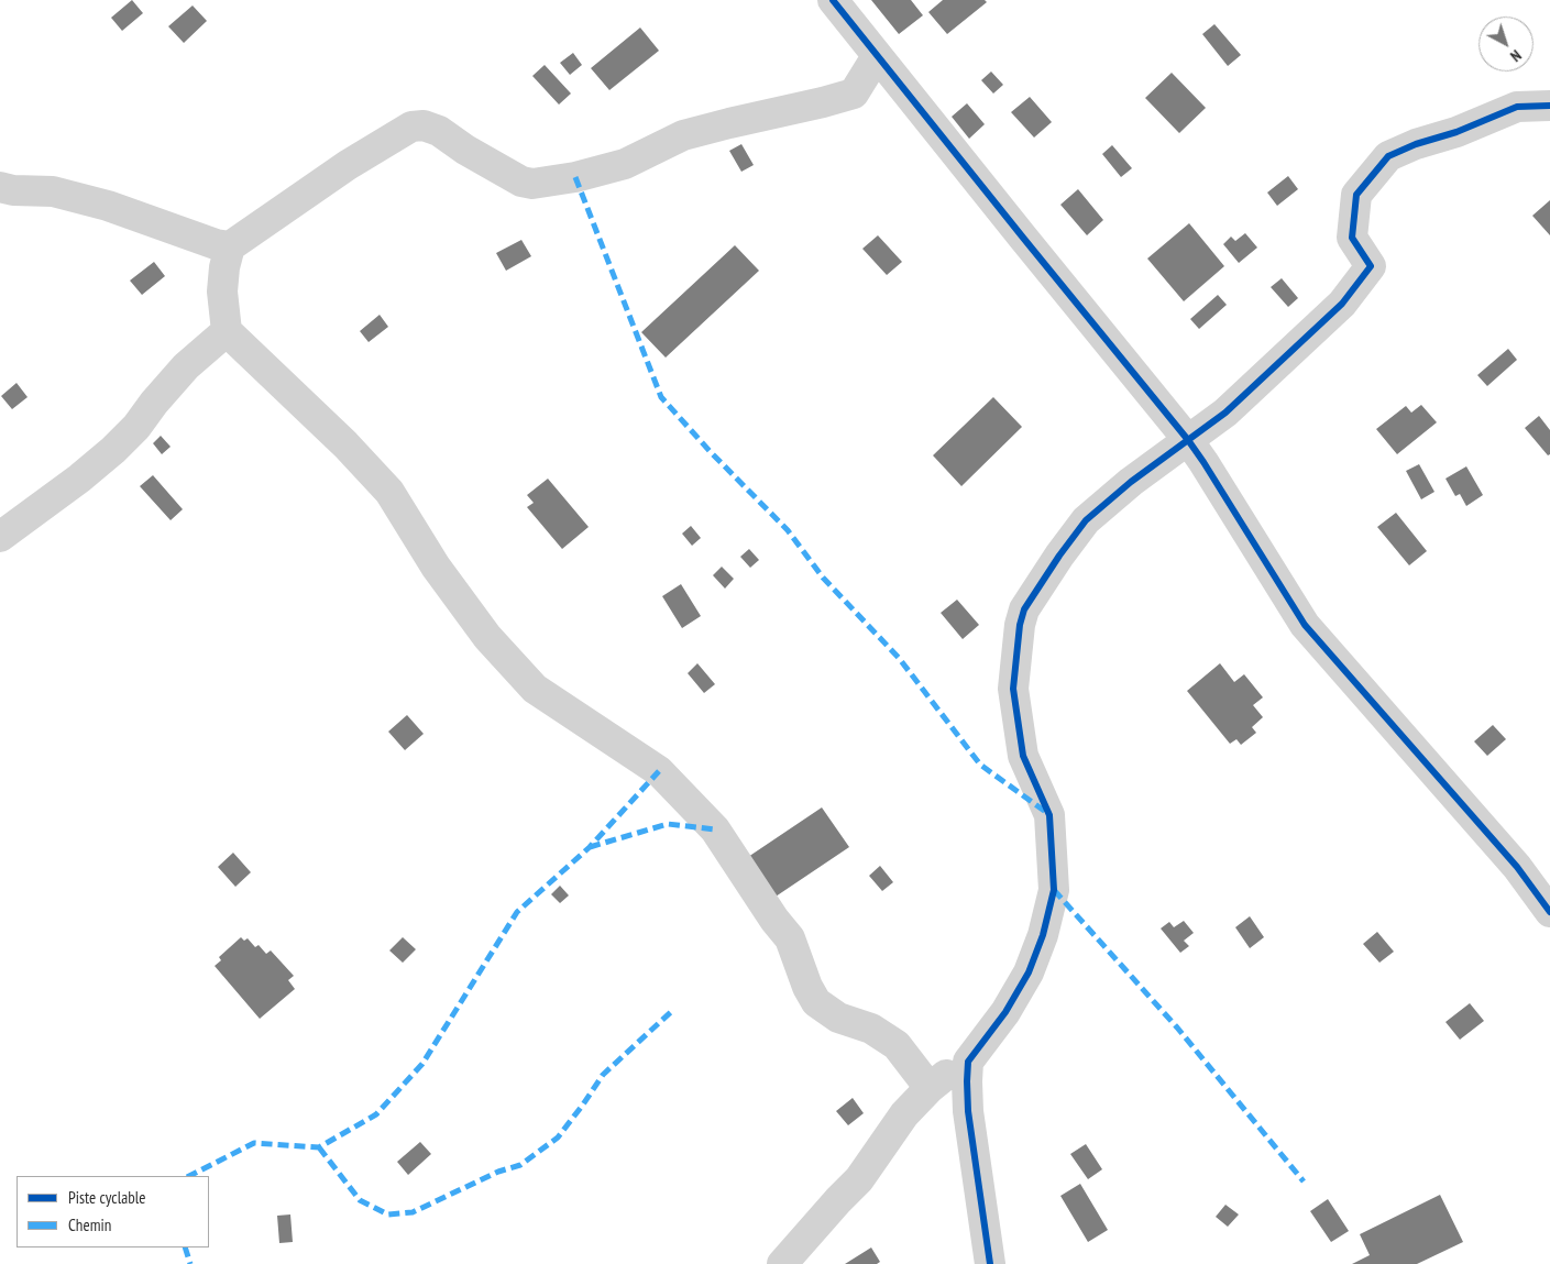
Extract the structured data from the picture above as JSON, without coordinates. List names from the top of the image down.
{
  "legend": ["Piste cyclable", "Chemin"],
  "north": "bottom right"
}
